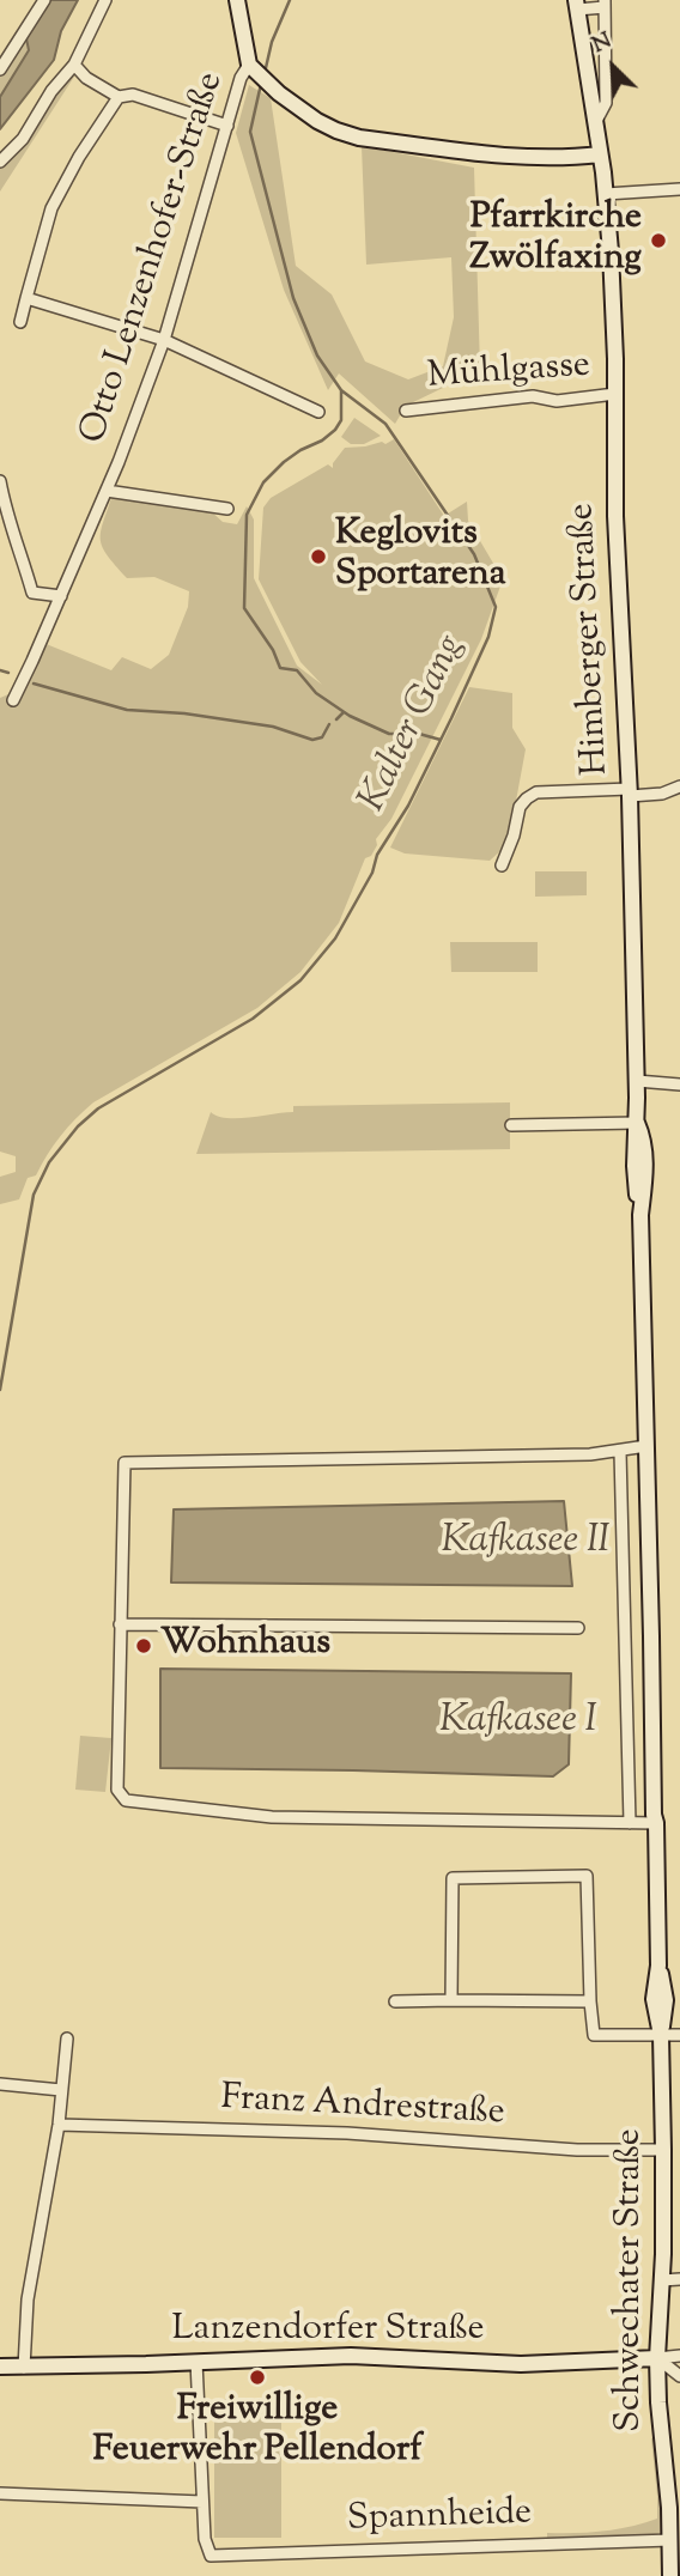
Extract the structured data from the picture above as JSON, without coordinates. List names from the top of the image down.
{
  "streets": {
    "main road": ["Himberger Straße", "Schwechater Straße", "Lanzendorfer Straße"],
    "street": [
      "Otto Lenzenhofer-Straße",
      "Mühlgasse",
      "Franz Andrestraße",
      "Spannheide"
    ]
  },
  "crossings": [
    ["Mühlgasse", "Himberger Straße"],
    ["Himberger Straße", "Schwechater Straße"],
    ["Franz Andrestraße", "Schwechater Straße"],
    ["Schwechater Straße", "Lanzendorfer Straße"],
    ["Schwechater Straße", "Spannheide"]
  ],
  "water": ["Kalter Gang", "Kafkasee II", "Kafkasee I"],
  "places": [
    "Pfarrkirche Zwölfaxing",
    "Keglovits Sportarena",
    "Wohnhaus",
    "Freiwillige Feuerwehr Pellendorf"
  ],
  "north": "top left"
}
